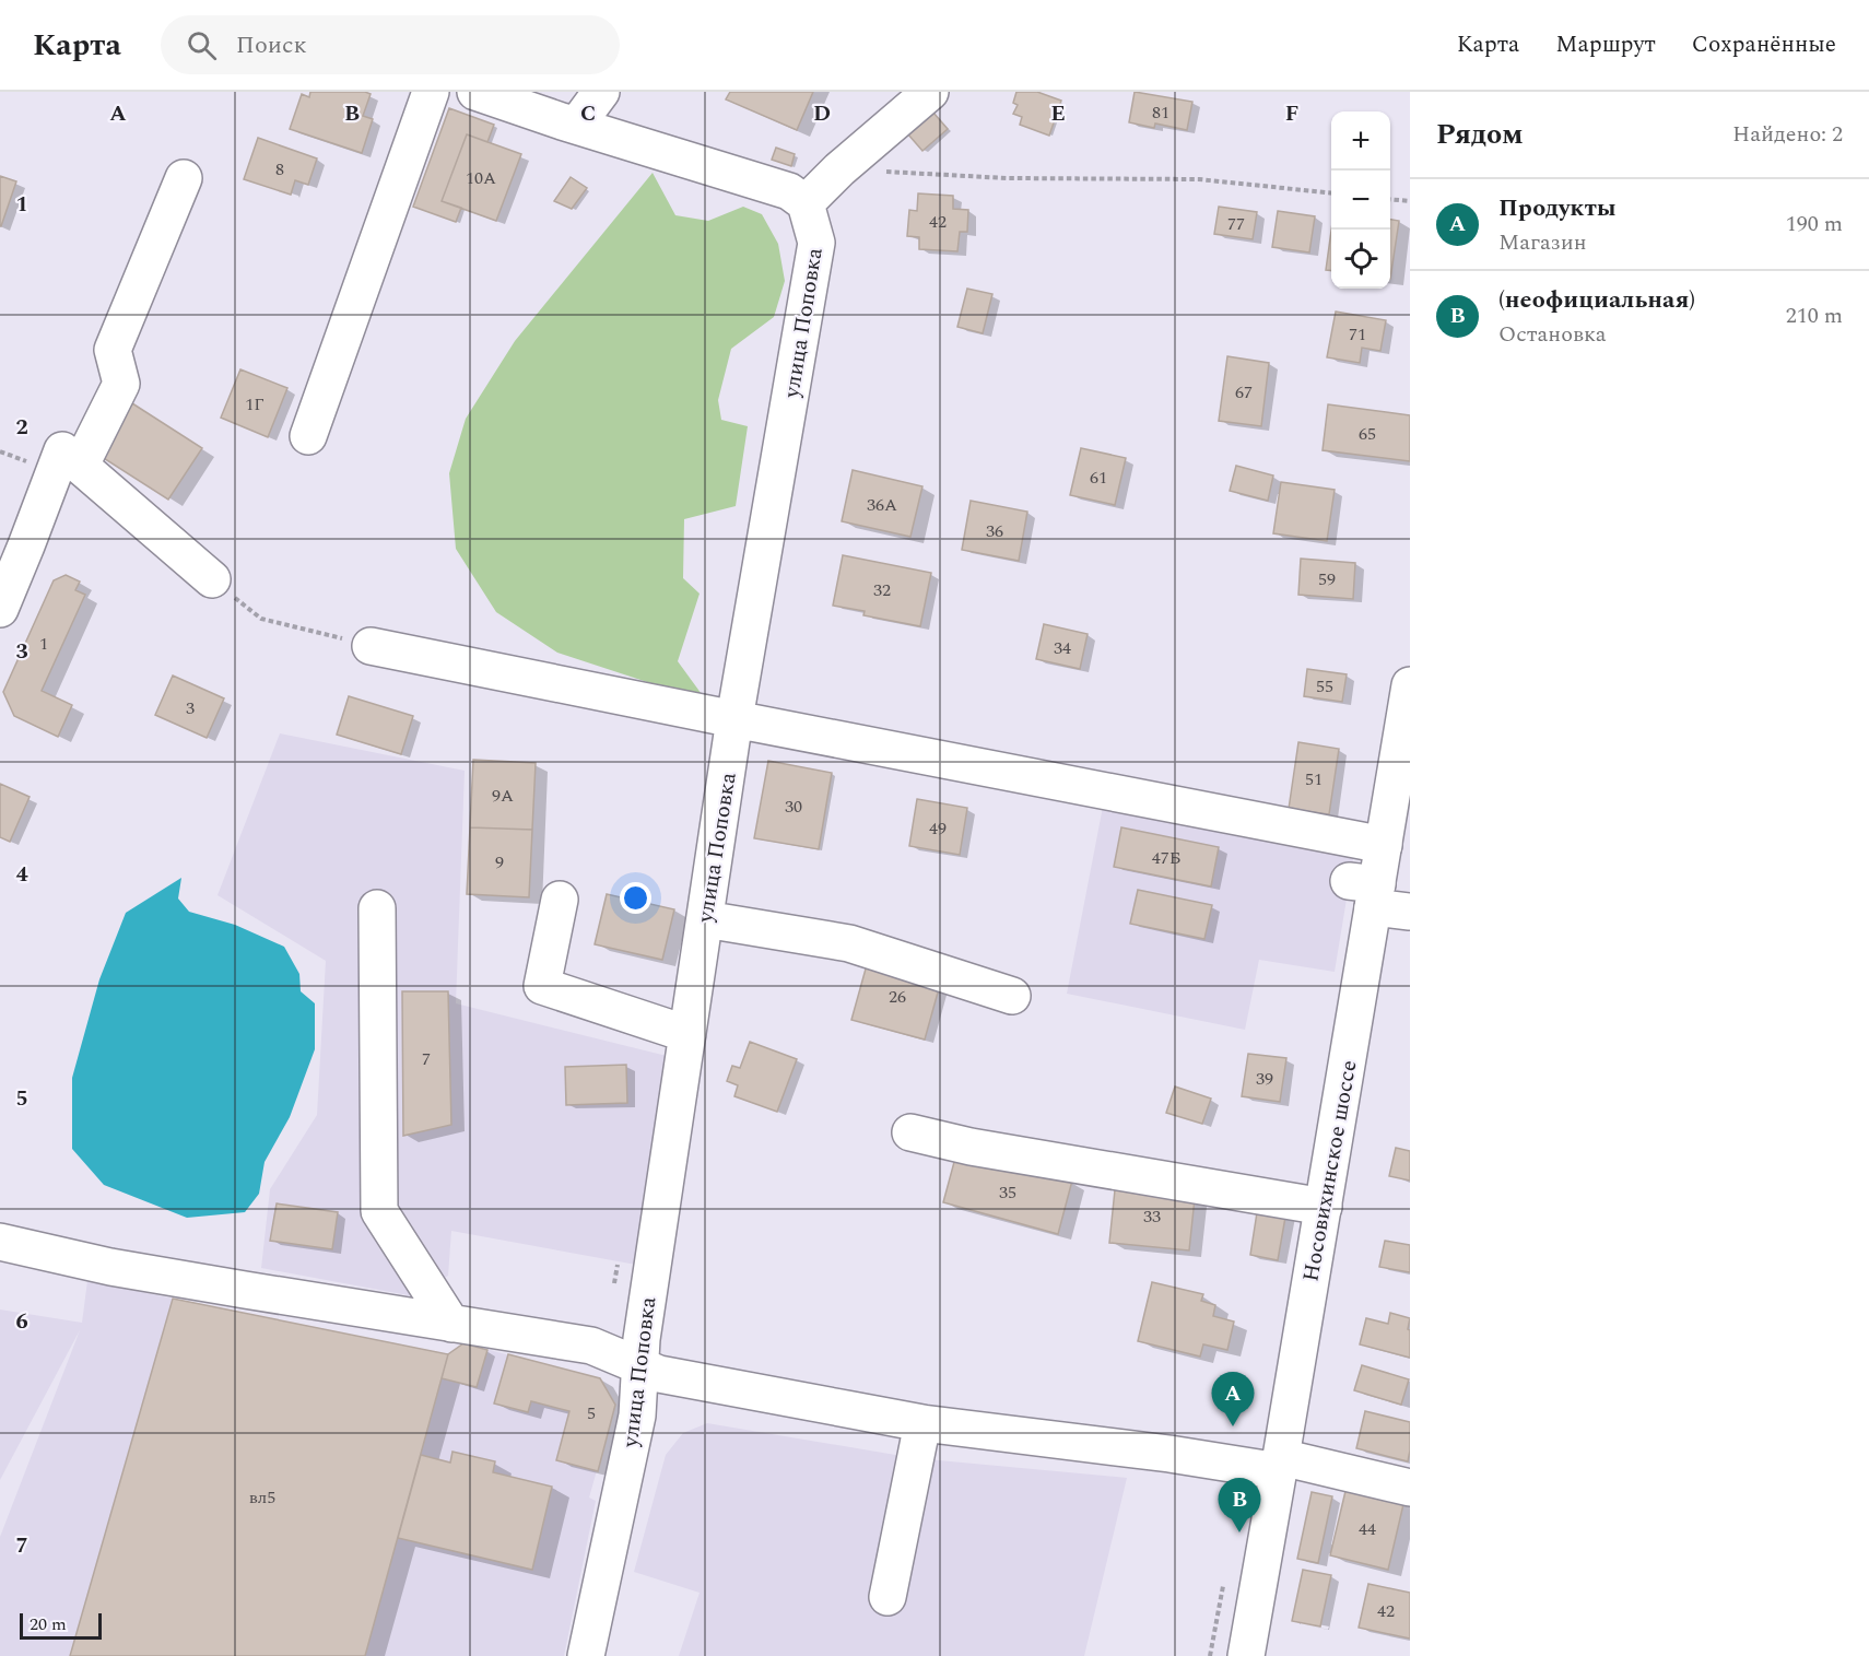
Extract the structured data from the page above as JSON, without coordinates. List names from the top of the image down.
{
  "streets": {
    "street": ["улица Поповка", "Носовихинское шоссе"]
  },
  "house_numbers": [
    "81",
    "8",
    "10А",
    "42",
    "77",
    "71",
    "67",
    "1Г",
    "65",
    "61",
    "36А",
    "36",
    "59",
    "32",
    "1",
    "34",
    "55",
    "3",
    "51",
    "9А",
    "30",
    "49",
    "47Б",
    "9",
    "26",
    "7",
    "39",
    "35",
    "33",
    "5",
    "вл5",
    "44",
    "42"
  ],
  "scale_bar": "20 m",
  "page": {
    "header": "Карта",
    "search": "Поиск",
    "nav": ["Карта", "Маршрут", "Сохранённые"],
    "heading": ["Рядом", "Найдено: 2"],
    "map_buttons": ["+", "−"],
    "list": [
      {
        "mark": "A",
        "name": "Продукты",
        "note": "Магазин",
        "value": "190 m"
      },
      {
        "mark": "B",
        "name": "(неофициальная)",
        "note": "Остановка",
        "value": "210 m"
      }
    ],
    "pins": ["A", "B"],
    "scale": "20 m"
  },
  "grid": {
    "columns": [
      "A",
      "B",
      "C",
      "D",
      "E",
      "F"
    ],
    "rows": [
      "1",
      "2",
      "3",
      "4",
      "5",
      "6",
      "7"
    ]
  }
}
